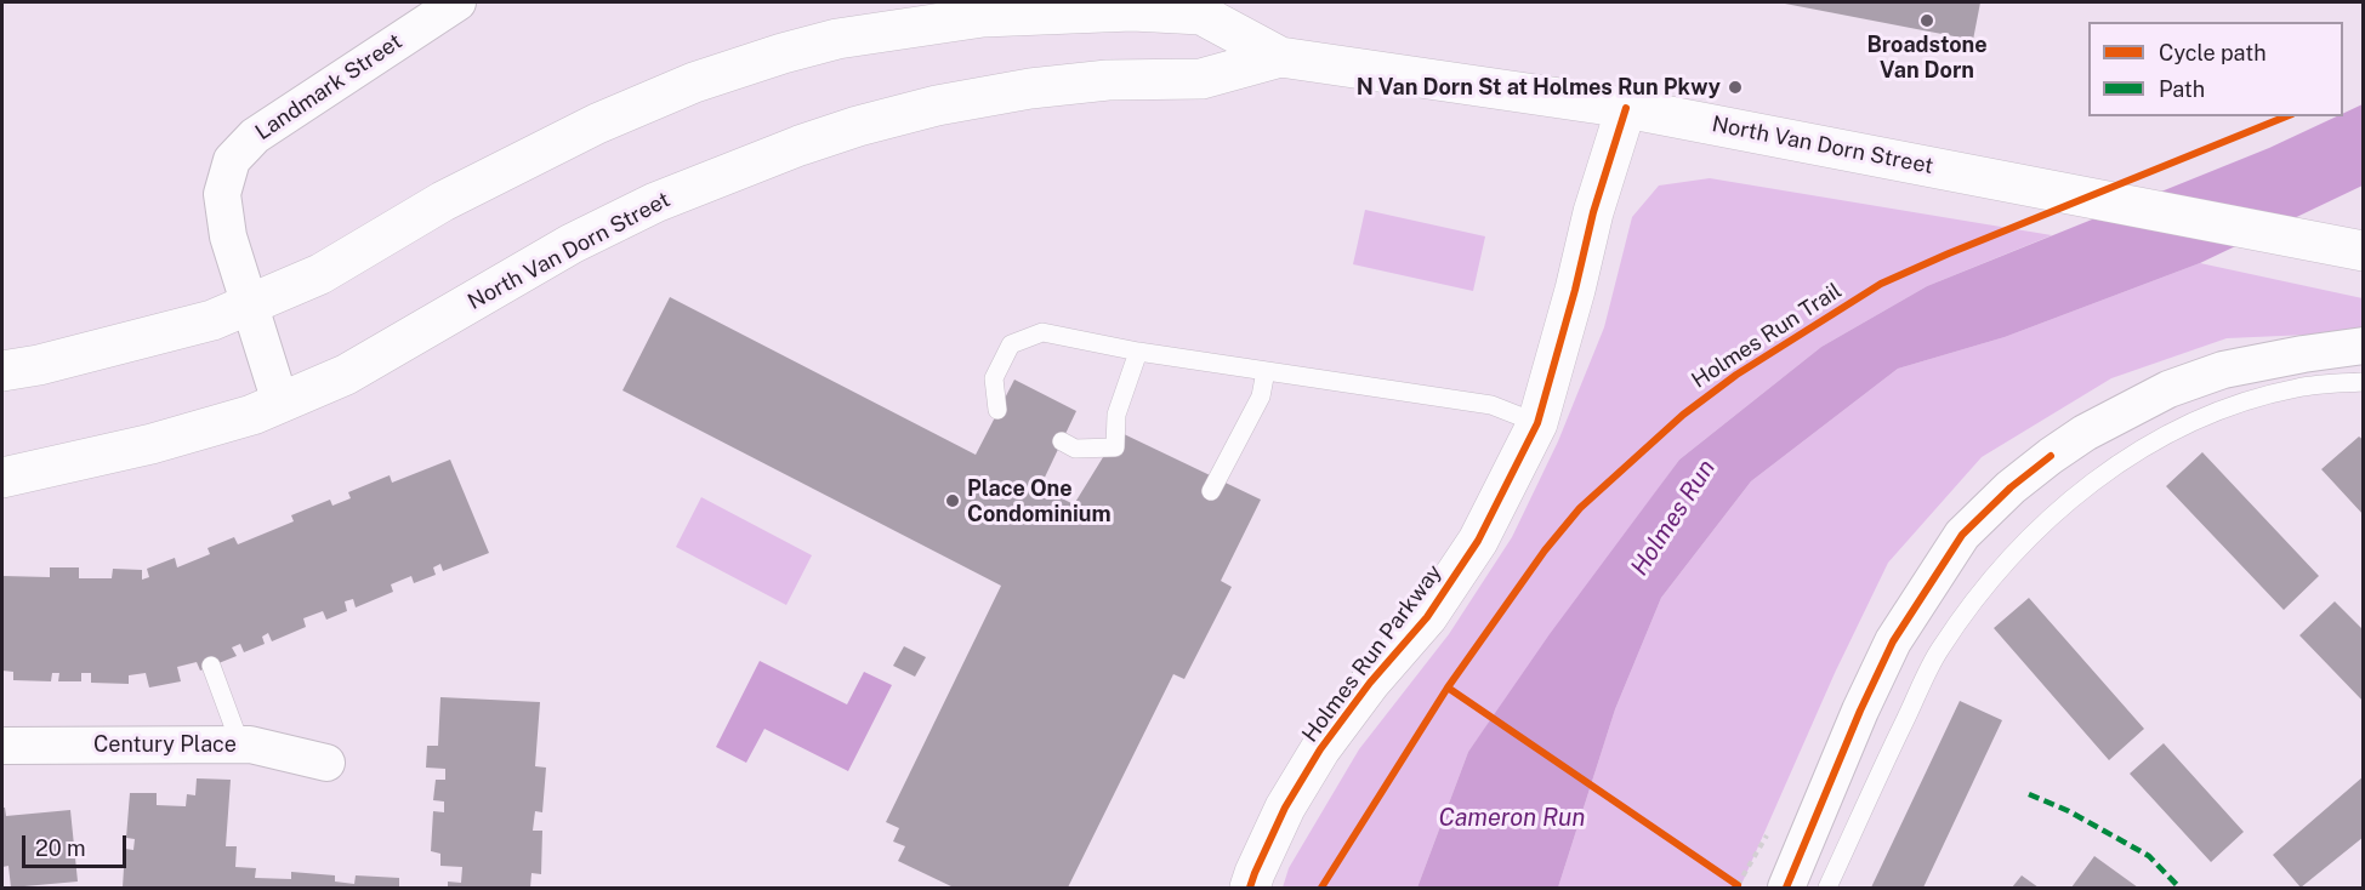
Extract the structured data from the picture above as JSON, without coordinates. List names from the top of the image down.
{
  "streets": {
    "main road": ["North Van Dorn Street", "Holmes Run Parkway"],
    "street": ["Landmark Street", "Century Place"],
    "cycle path": ["Holmes Run Trail"]
  },
  "crossings": [
    ["Landmark Street", "North Van Dorn Street"],
    ["North Van Dorn Street", "Holmes Run Parkway"]
  ],
  "water": ["Holmes Run", "Cameron Run"],
  "places": ["Broadstone Van Dorn", "N Van Dorn St at Holmes Run Pkwy", "Place One Condominium"],
  "legend": ["Cycle path", "Path"],
  "scale_bar": "20 m"
}
